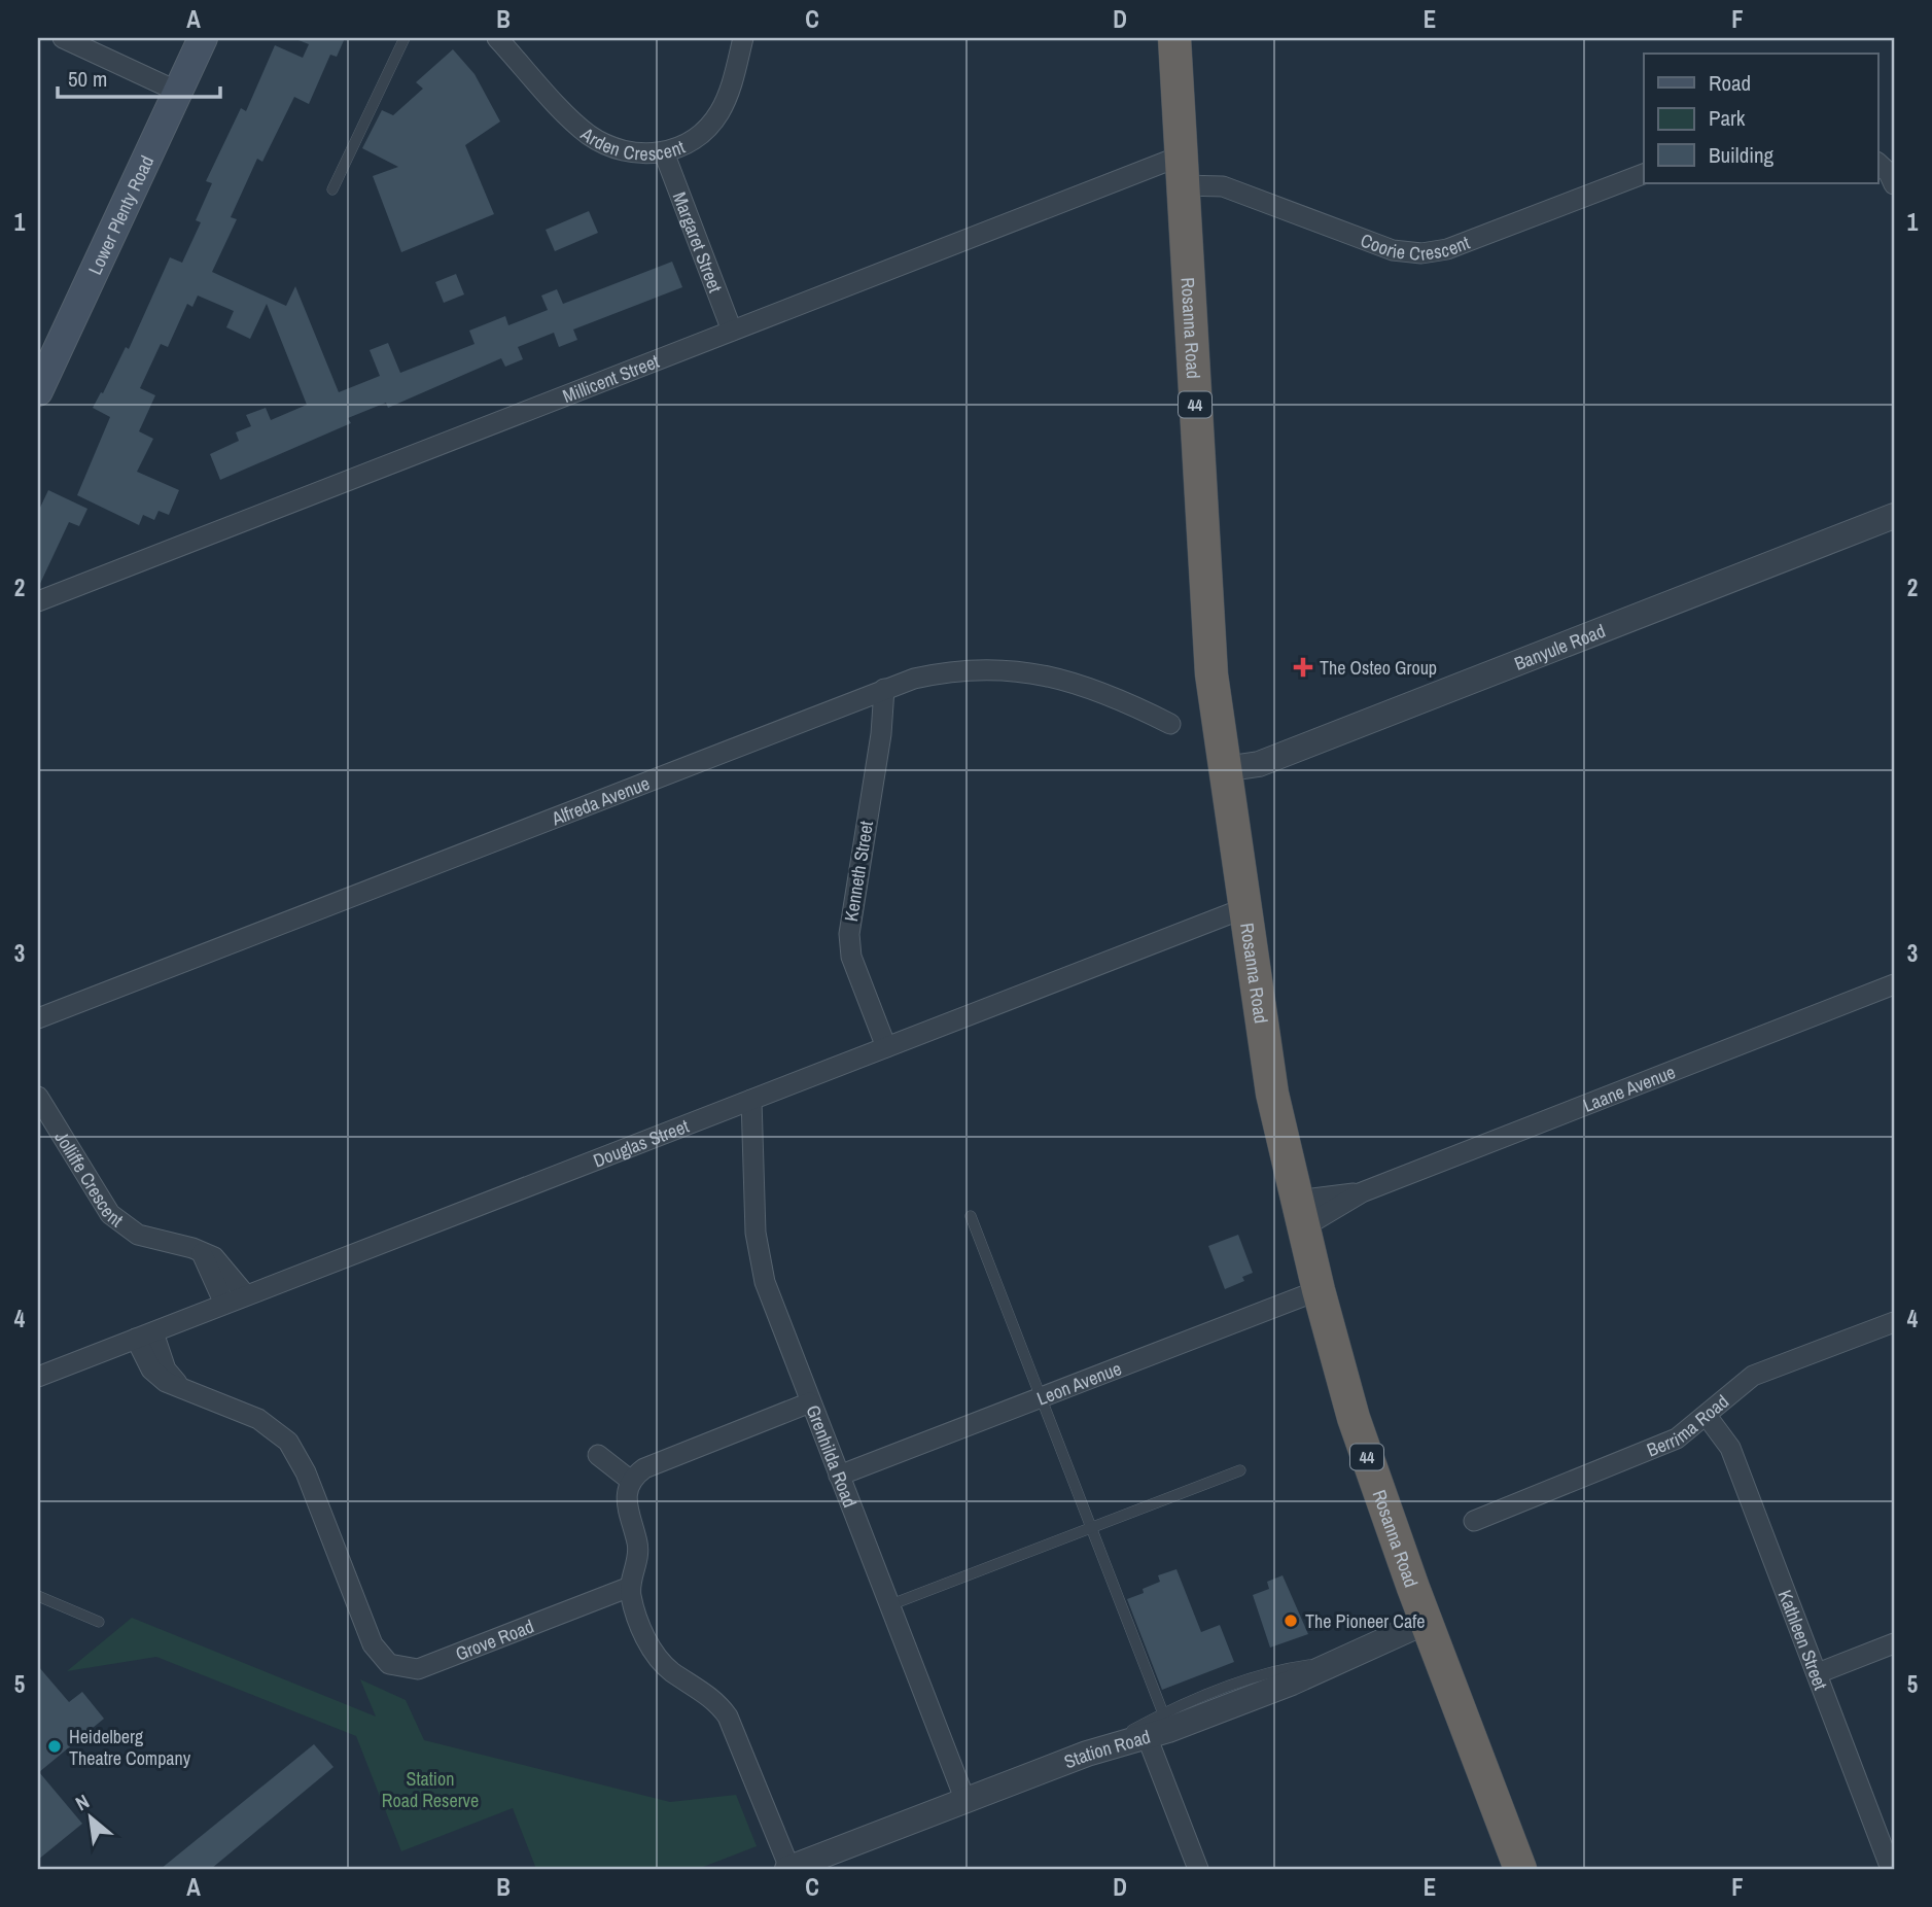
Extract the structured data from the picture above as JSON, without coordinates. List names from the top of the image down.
{
  "streets": {
    "highway": ["Rosanna Road", "44"],
    "main road": ["Lower Plenty Road"],
    "street": [
      "Arden Crescent",
      "Coorie Crescent",
      "Margaret Street",
      "Millicent Street",
      "Banyule Road",
      "Alfreda Avenue",
      "Kenneth Street",
      "Laane Avenue",
      "Douglas Street",
      "Jolliffe Crescent",
      "Leon Avenue",
      "Berrima Road",
      "Grenhilda Road",
      "Grove Road",
      "Kathleen Street",
      "Station Road"
    ]
  },
  "crossings": [
    ["Arden Crescent", "Margaret Street"],
    ["Coorie Crescent", "Rosanna Road"],
    ["Coorie Crescent", "Millicent Street"],
    ["Margaret Street", "Millicent Street"],
    ["Rosanna Road", "Millicent Street"],
    ["Rosanna Road", "Banyule Road"],
    ["Rosanna Road", "Laane Avenue"],
    ["Rosanna Road", "Douglas Street"],
    ["Rosanna Road", "Leon Avenue"],
    ["Rosanna Road", "Station Road"],
    ["Alfreda Avenue", "Kenneth Street"],
    ["Kenneth Street", "Douglas Street"],
    ["Douglas Street", "Jolliffe Crescent"],
    ["Douglas Street", "Grenhilda Road"],
    ["Douglas Street", "Grove Road"],
    ["Leon Avenue", "Grenhilda Road"],
    ["Berrima Road", "Kathleen Street"],
    ["Grenhilda Road", "Station Road"]
  ],
  "parks": ["Station Road Reserve"],
  "places": {
    "health": ["The Osteo Group"],
    "other": ["The Pioneer Cafe", "Heidelberg Theatre Company"]
  },
  "legend": ["Road", "Park", "Building"],
  "scale_bar": "50 m",
  "north": "top left",
  "grid": {
    "columns": [
      "A",
      "B",
      "C",
      "D",
      "E",
      "F"
    ],
    "rows": [
      "1",
      "2",
      "3",
      "4",
      "5"
    ]
  }
}
